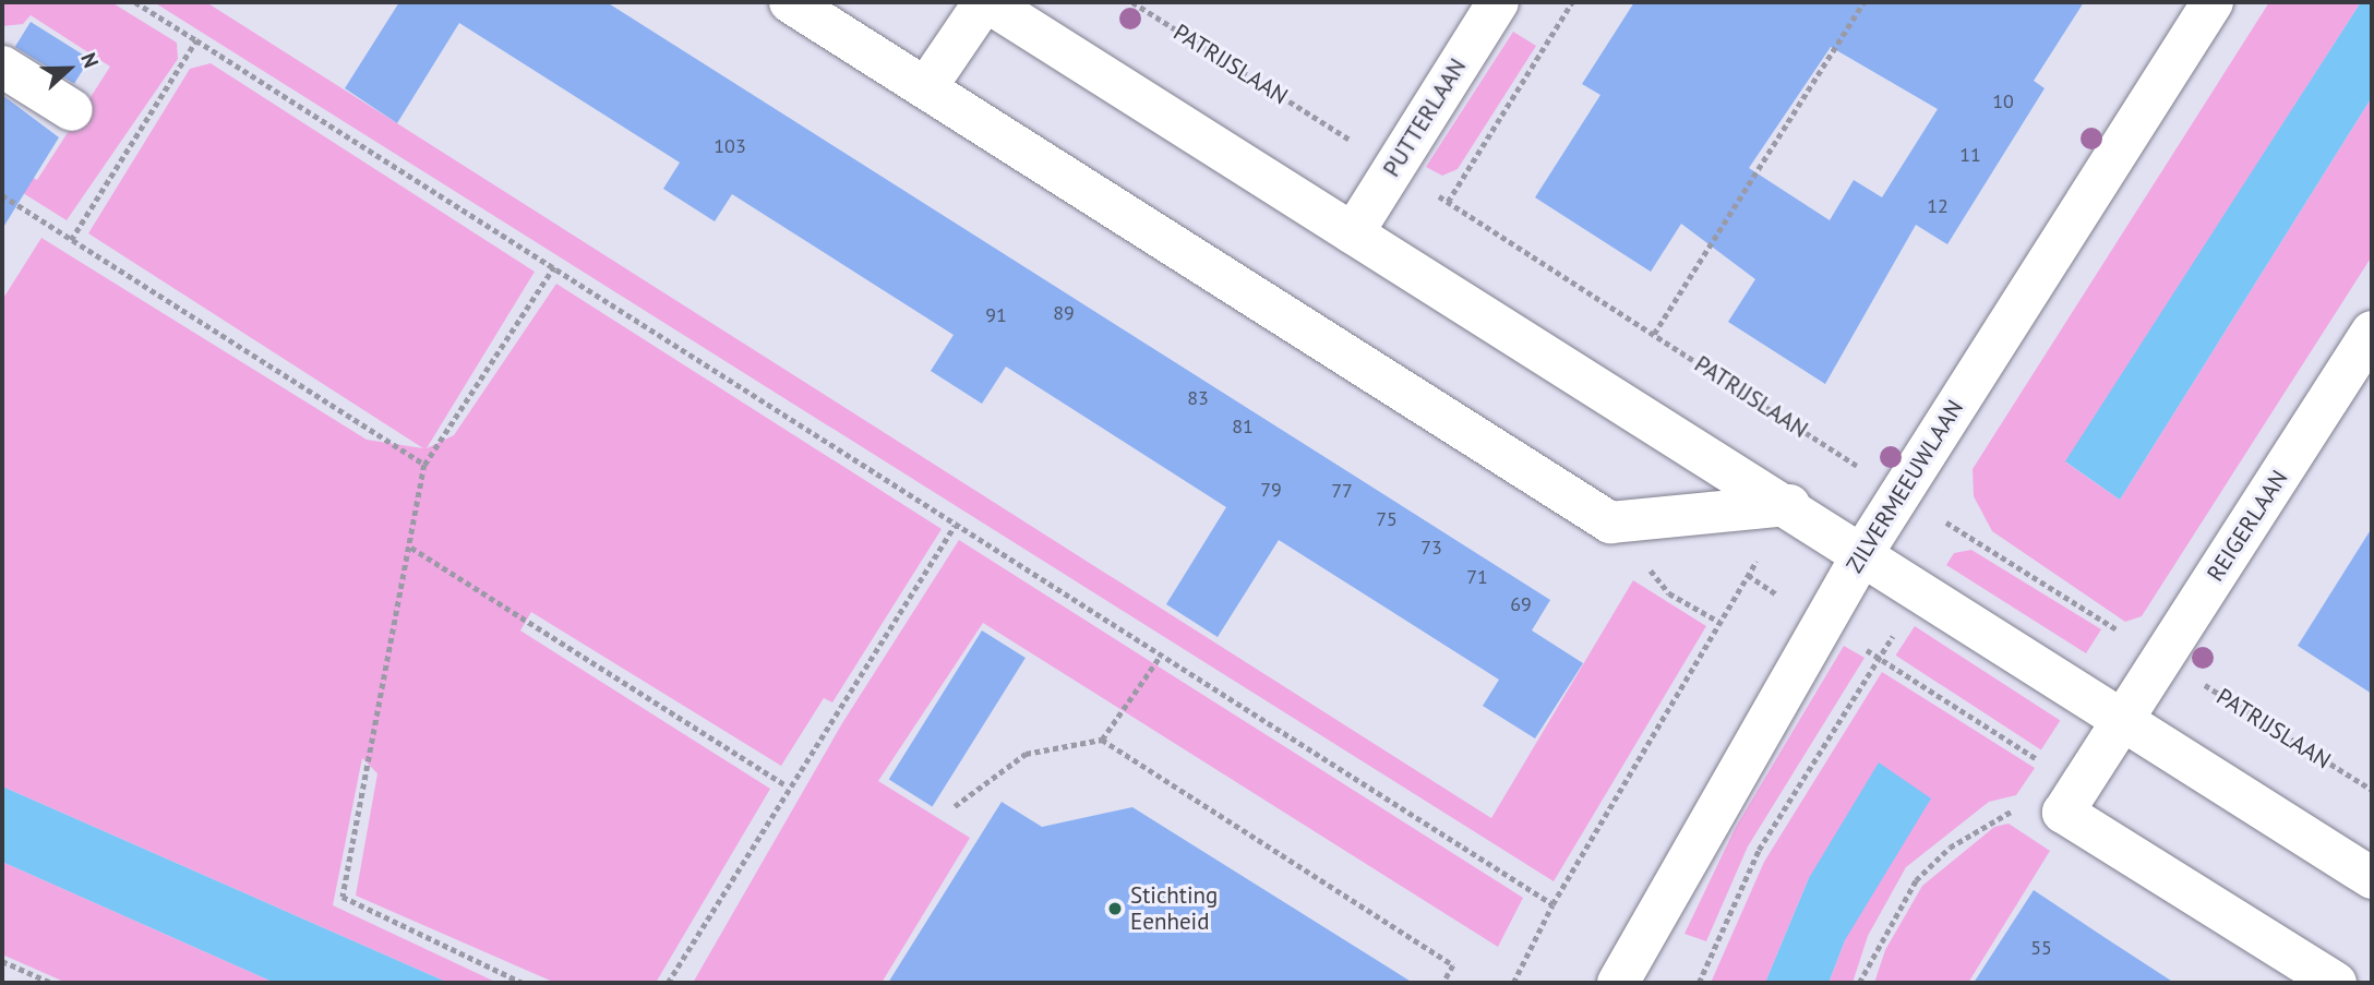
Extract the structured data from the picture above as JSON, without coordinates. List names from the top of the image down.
{
  "streets": {
    "street": ["PUTTERLAAN", "ZILVERMEEUWLAAN", "REIGERLAAN"],
    "path": ["PATRIJSLAAN"]
  },
  "crossings": [
    ["PATRIJSLAAN", "PUTTERLAAN"],
    ["PATRIJSLAAN", "ZILVERMEEUWLAAN"],
    ["PATRIJSLAAN", "REIGERLAAN"]
  ],
  "places": ["Stichting Eenheid"],
  "house_numbers": [
    "10",
    "103",
    "11",
    "12",
    "89",
    "91",
    "83",
    "81",
    "79",
    "77",
    "75",
    "73",
    "71",
    "69",
    "55"
  ],
  "north": "right"
}
